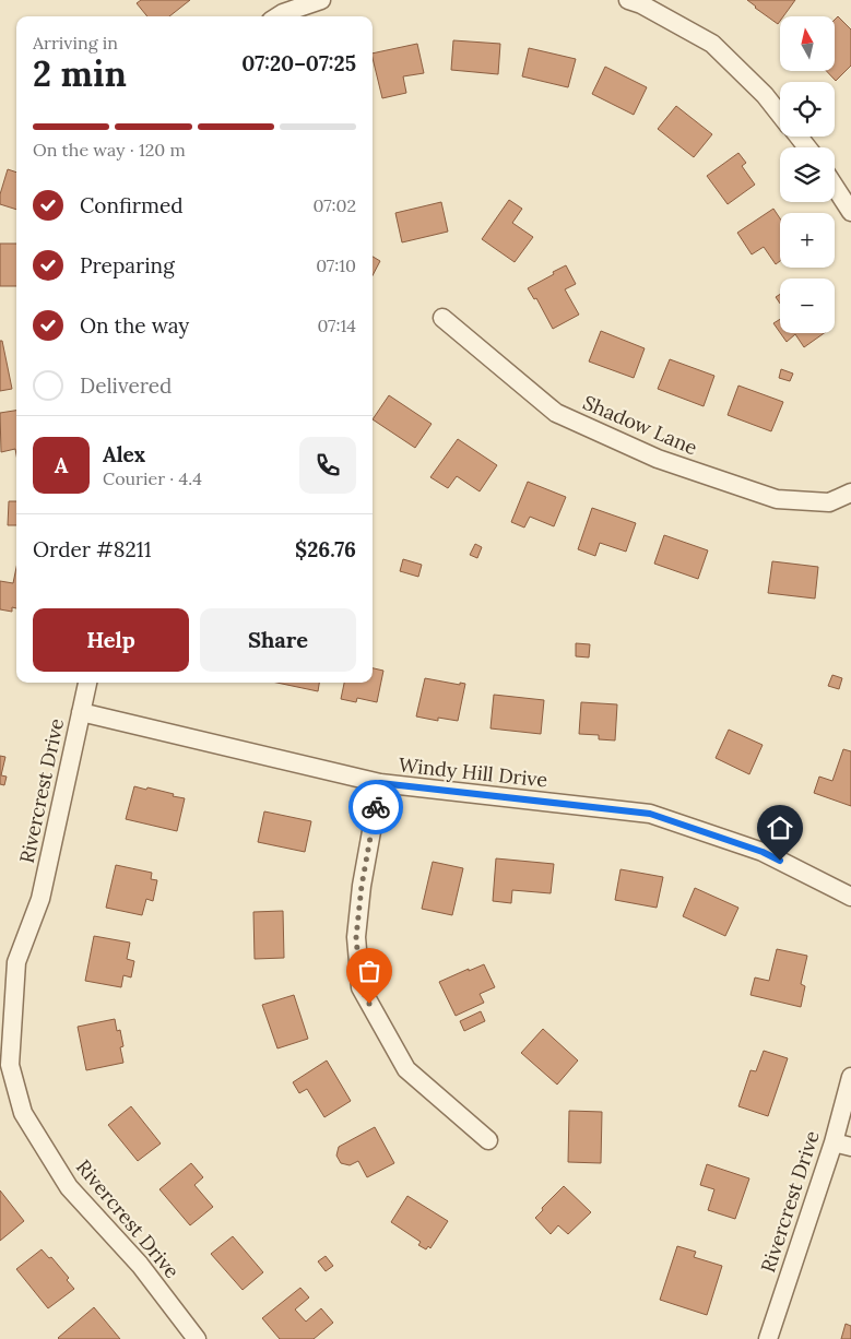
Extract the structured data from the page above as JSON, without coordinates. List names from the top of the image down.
{
  "streets": {
    "street": ["Shadow Lane", "Windy Hill Drive", "Rivercrest Drive"]
  },
  "crossings": [
    ["Windy Hill Drive", "Rivercrest Drive"]
  ],
  "north": "top",
  "page": {
    "map_buttons": ["+", "−"],
    "heading": ["2 min", "Arriving in", "07:20–07:25"],
    "panel": [
      "Alex",
      "Courier · 4.4",
      "Order #8211",
      "$26.76"
    ],
    "bar": "On the way · 120 m",
    "list": [
      ["Confirmed", "07:02"],
      ["Preparing", "07:10"],
      ["On the way", "07:14"],
      "Delivered"
    ],
    "round": "A",
    "buttons": ["Help", "Share"]
  }
}
